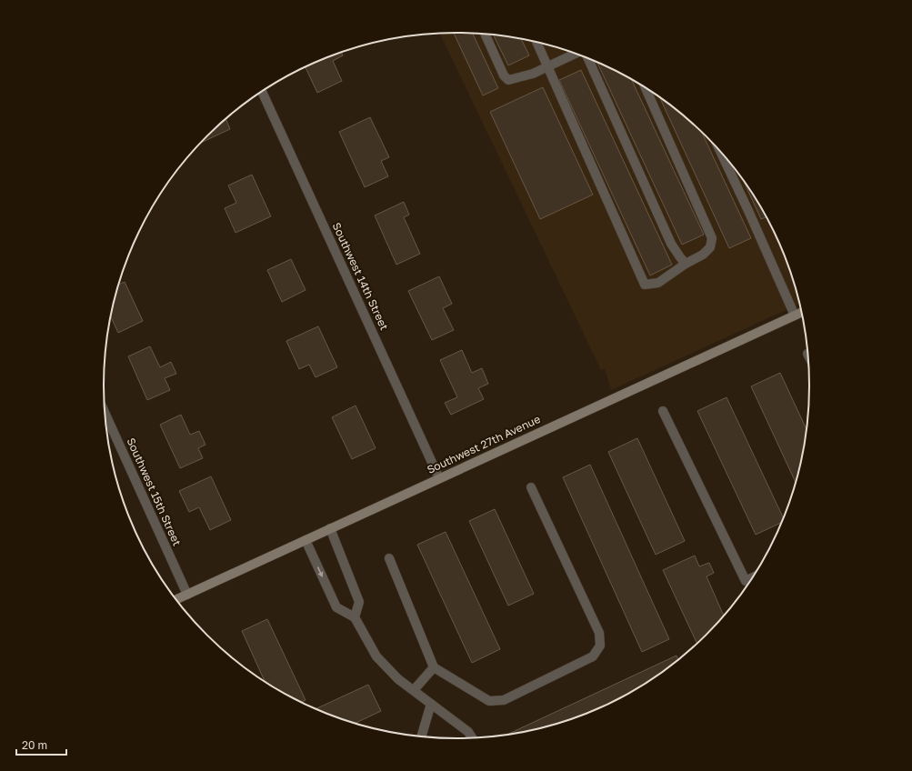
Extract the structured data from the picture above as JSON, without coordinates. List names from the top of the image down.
{
  "streets": {
    "main road": ["Southwest 27th Avenue"],
    "street": ["Southwest 14th Street", "Southwest 15th Street"]
  },
  "crossings": [
    ["Southwest 14th Street", "Southwest 27th Avenue"],
    ["Southwest 27th Avenue", "Southwest 15th Street"]
  ],
  "scale_bar": "20 m"
}
